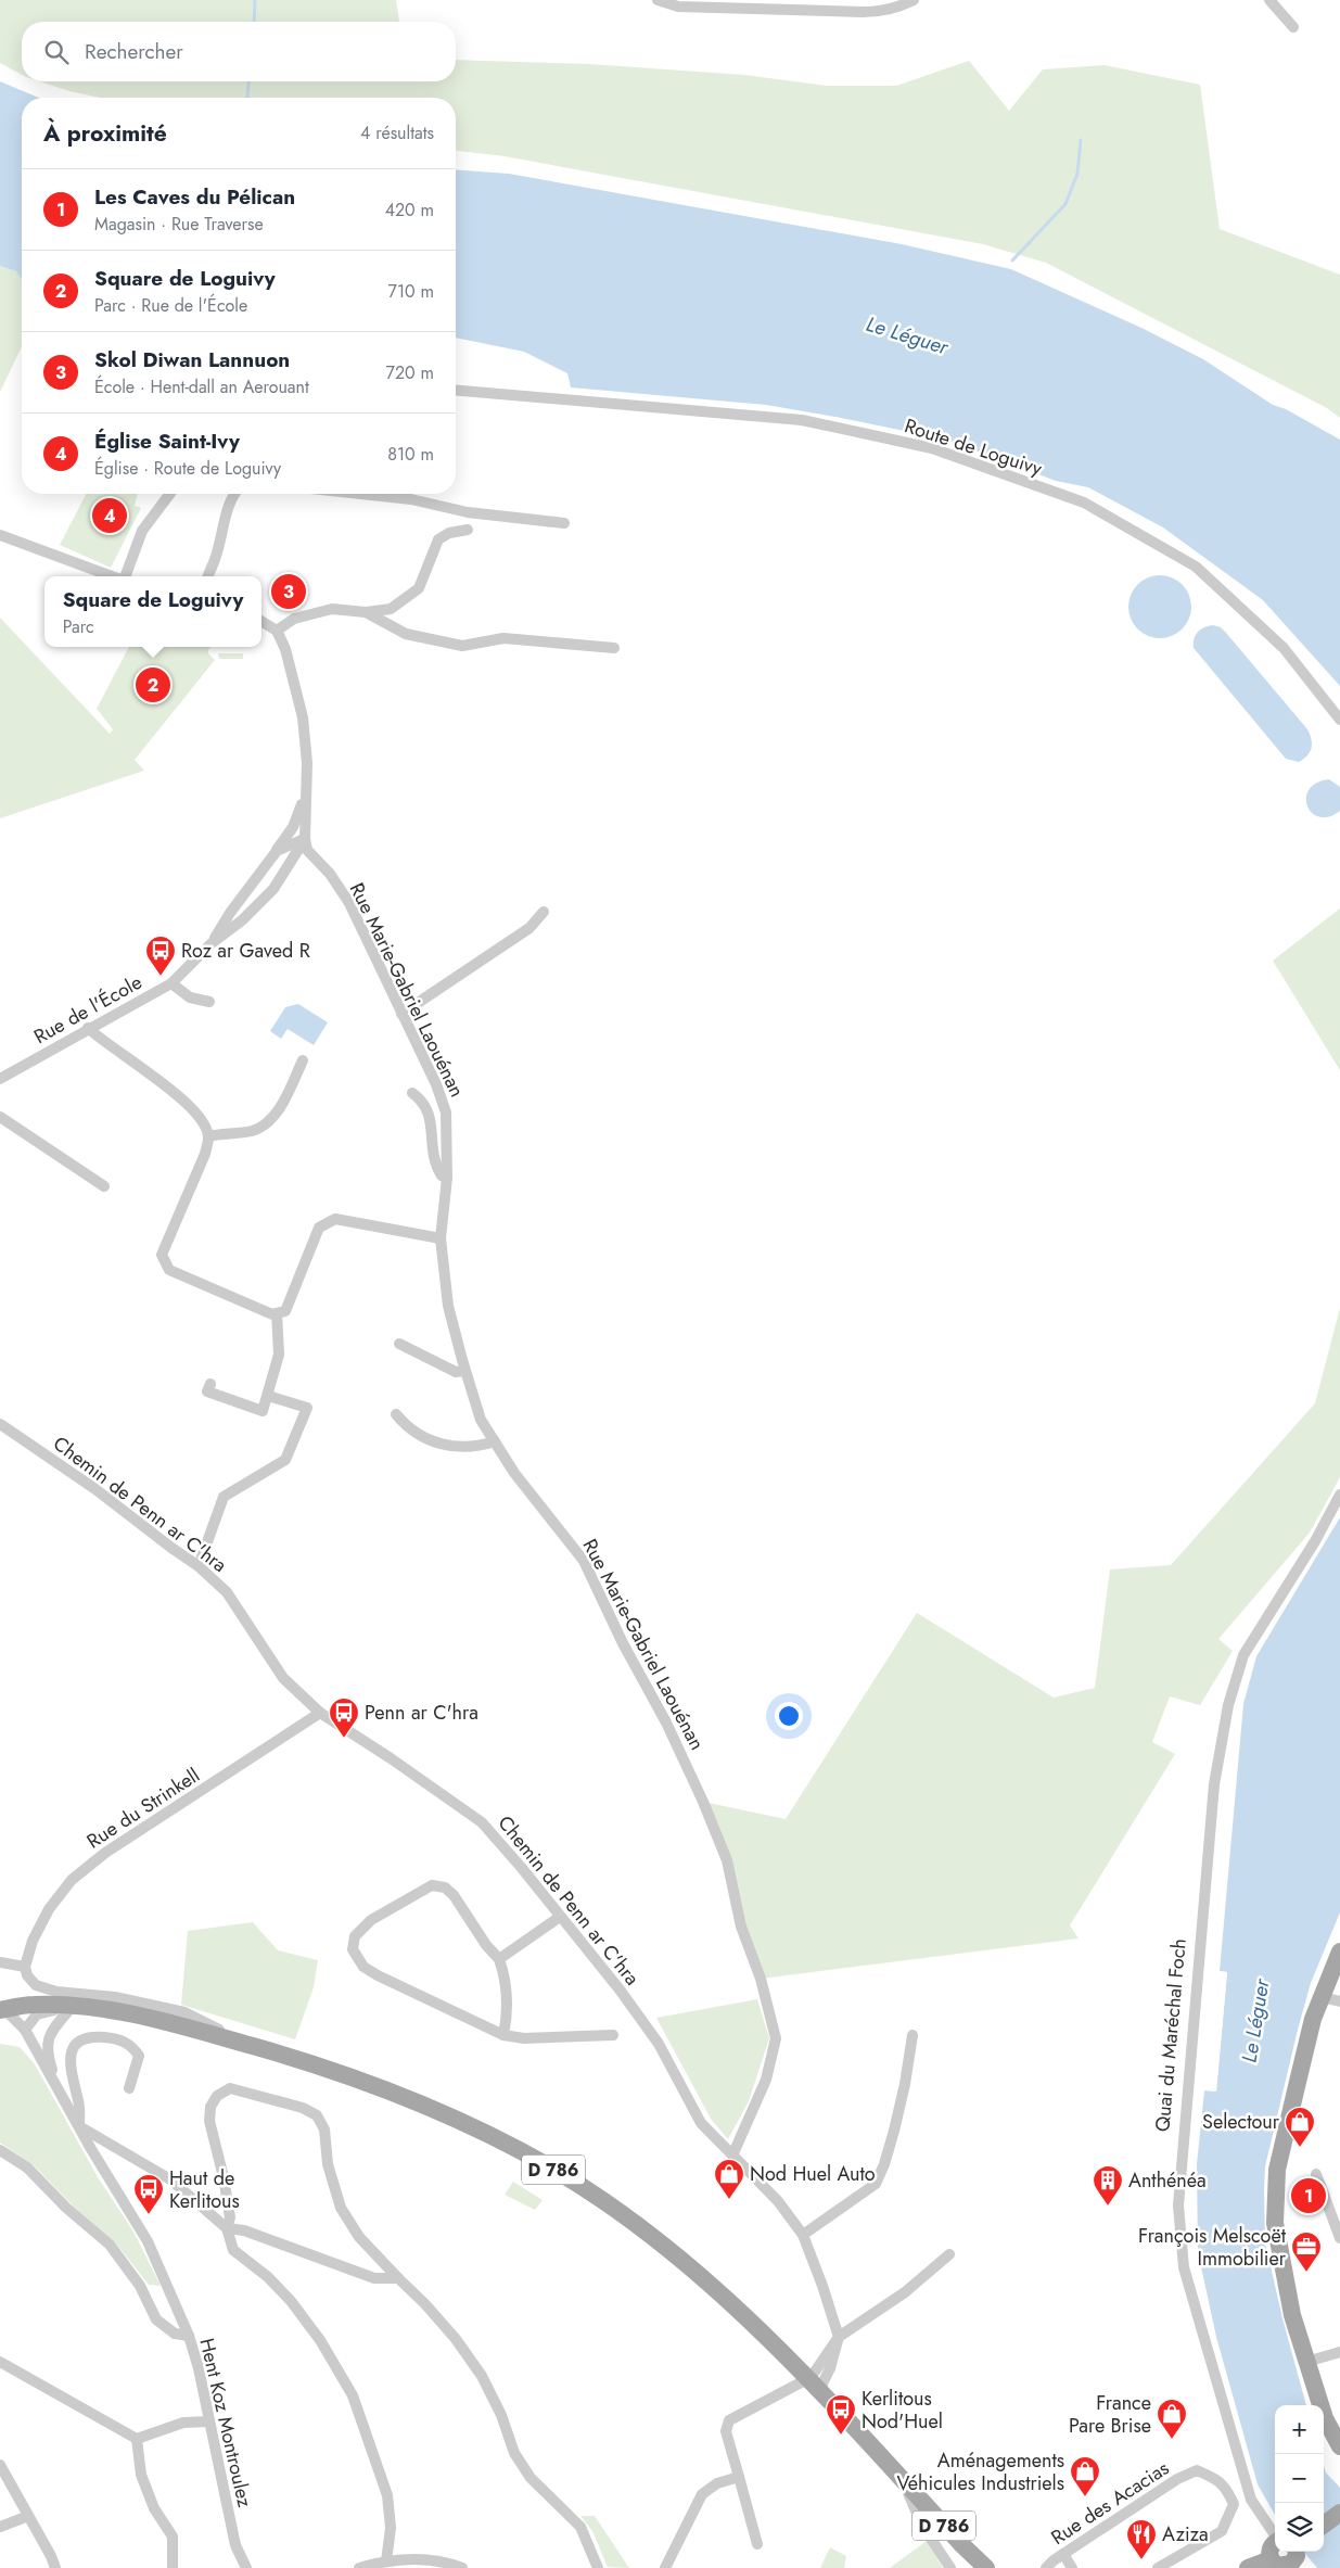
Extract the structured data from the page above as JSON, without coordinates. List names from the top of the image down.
{
  "streets": {
    "main road": ["D 786"],
    "street": [
      "Route de Loguivy",
      "Rue Marie-Gabriel Laouénan",
      "Rue de l'École",
      "Chemin de Penn ar C'hra",
      "Rue du Strinkell",
      "Quai du Maréchal Foch",
      "Hent Koz Montroulez",
      "Rue des Acacias"
    ]
  },
  "crossings": [
    ["Rue Marie-Gabriel Laouénan", "Rue de l'École"],
    ["Rue Marie-Gabriel Laouénan", "Chemin de Penn ar C'hra"],
    ["Chemin de Penn ar C'hra", "Rue du Strinkell"],
    ["D 786", "Hent Koz Montroulez"]
  ],
  "water": ["Le Léguer"],
  "places": {
    "bus stop": [
      "Roz ar Gaved R",
      "Penn ar C'hra",
      "Haut de Kerlitous",
      "Kerlitous Nod'Huel"
    ],
    "shop": [
      "Selectour",
      "Nod Huel Auto",
      "France Pare Brise",
      "Aménagements Véhicules Industriels"
    ],
    "building": ["Anthénéa"],
    "office": ["François Melscoët Immobilier"],
    "restaurant": ["Aziza"]
  },
  "page": {
    "search": "Rechercher",
    "heading": ["À proximité", "4 résultats"],
    "list": [
      {
        "mark": "1",
        "name": "Les Caves du Pélican",
        "note": "Magasin · Rue Traverse",
        "value": "420 m"
      },
      {
        "mark": "2",
        "name": "Square de Loguivy",
        "note": "Parc · Rue de l'École",
        "value": "710 m"
      },
      {
        "mark": "3",
        "name": "Skol Diwan Lannuon",
        "note": "École · Hent-dall an Aerouant",
        "value": "720 m"
      },
      {
        "mark": "4",
        "name": "Église Saint-Ivy",
        "note": "Église · Route de Loguivy",
        "value": "810 m"
      }
    ],
    "pins": [
      "4",
      "3",
      "2",
      "1"
    ],
    "popup": ["Square de Loguivy", "Parc"],
    "map_buttons": ["+", "−"]
  }
}
